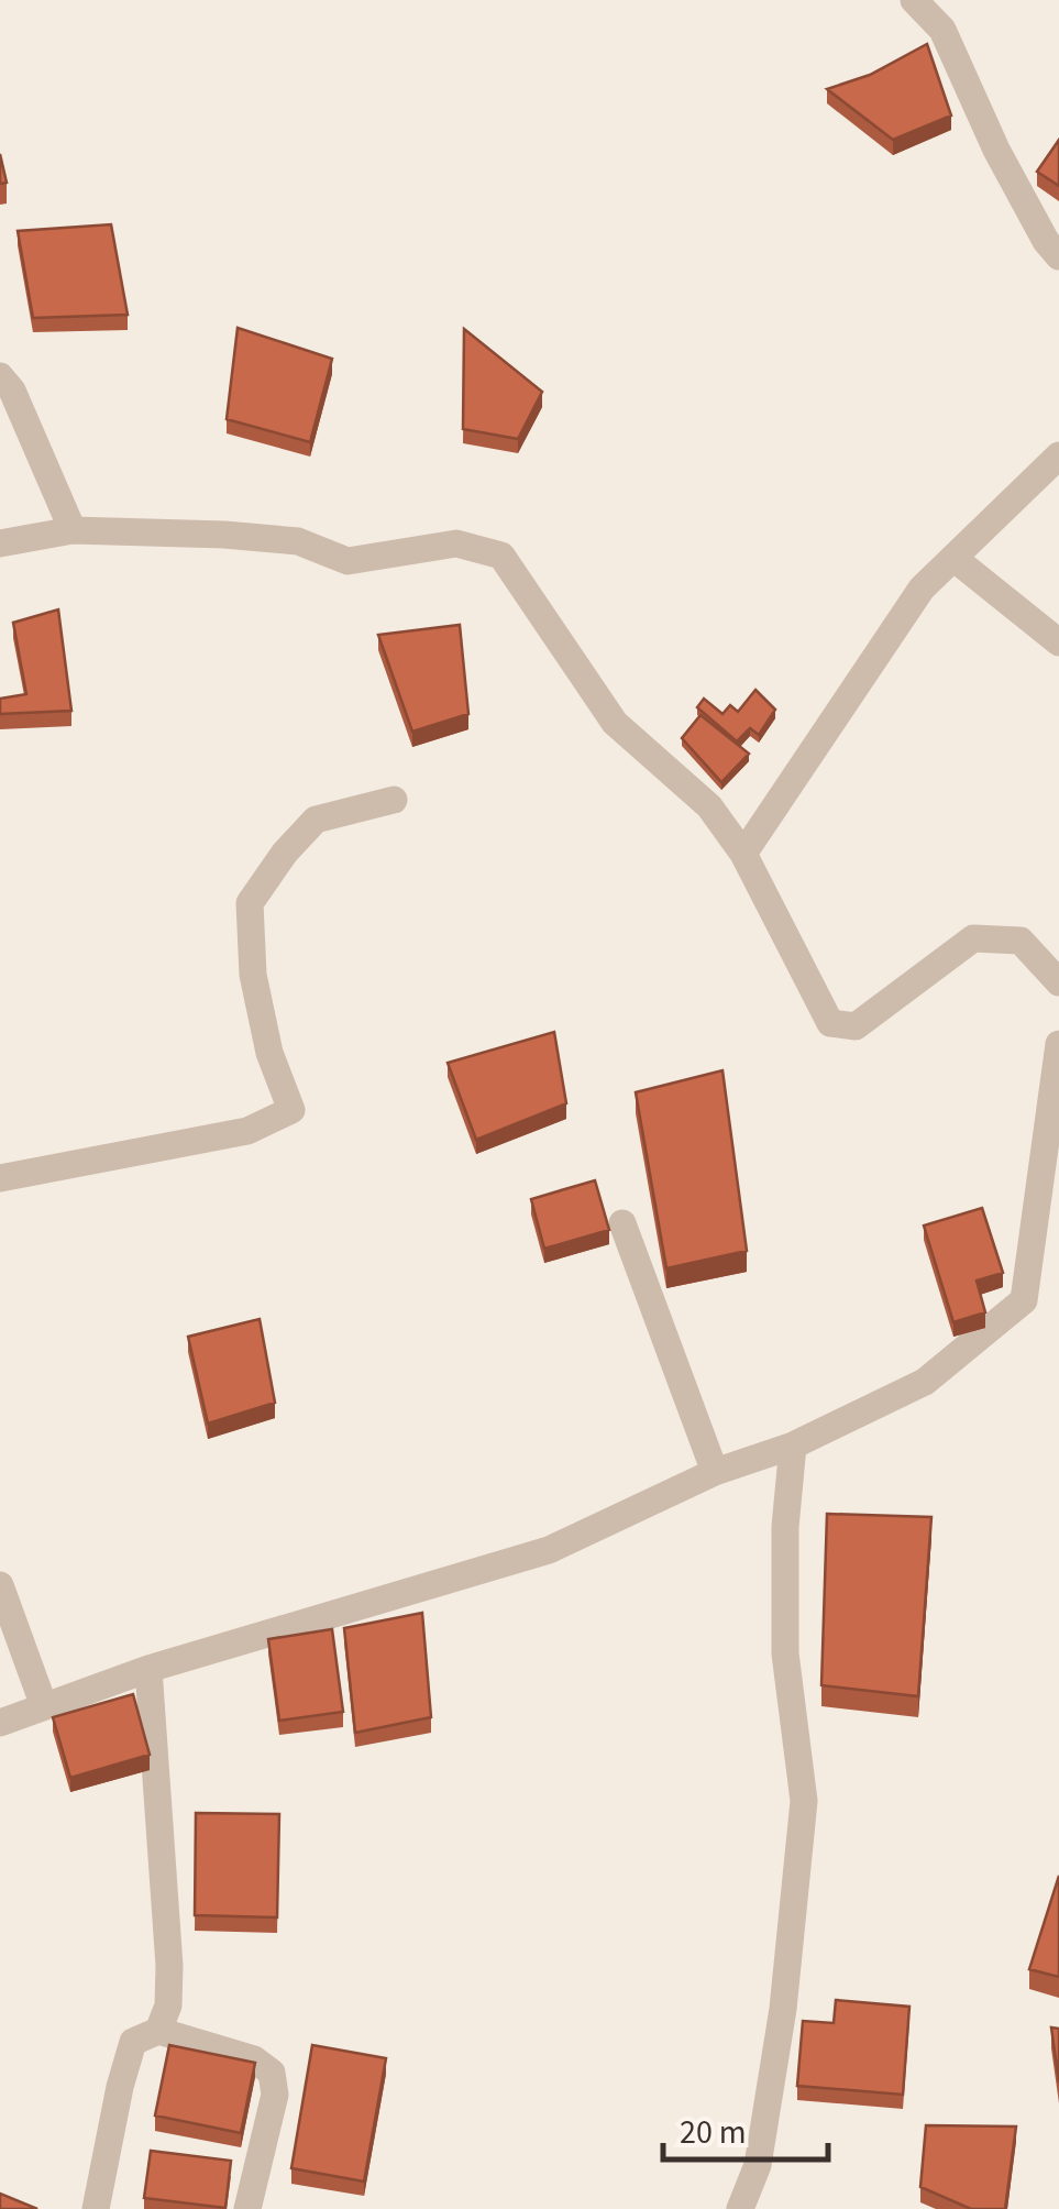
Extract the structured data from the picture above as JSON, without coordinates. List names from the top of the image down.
{
  "scale_bar": "20 m"
}
